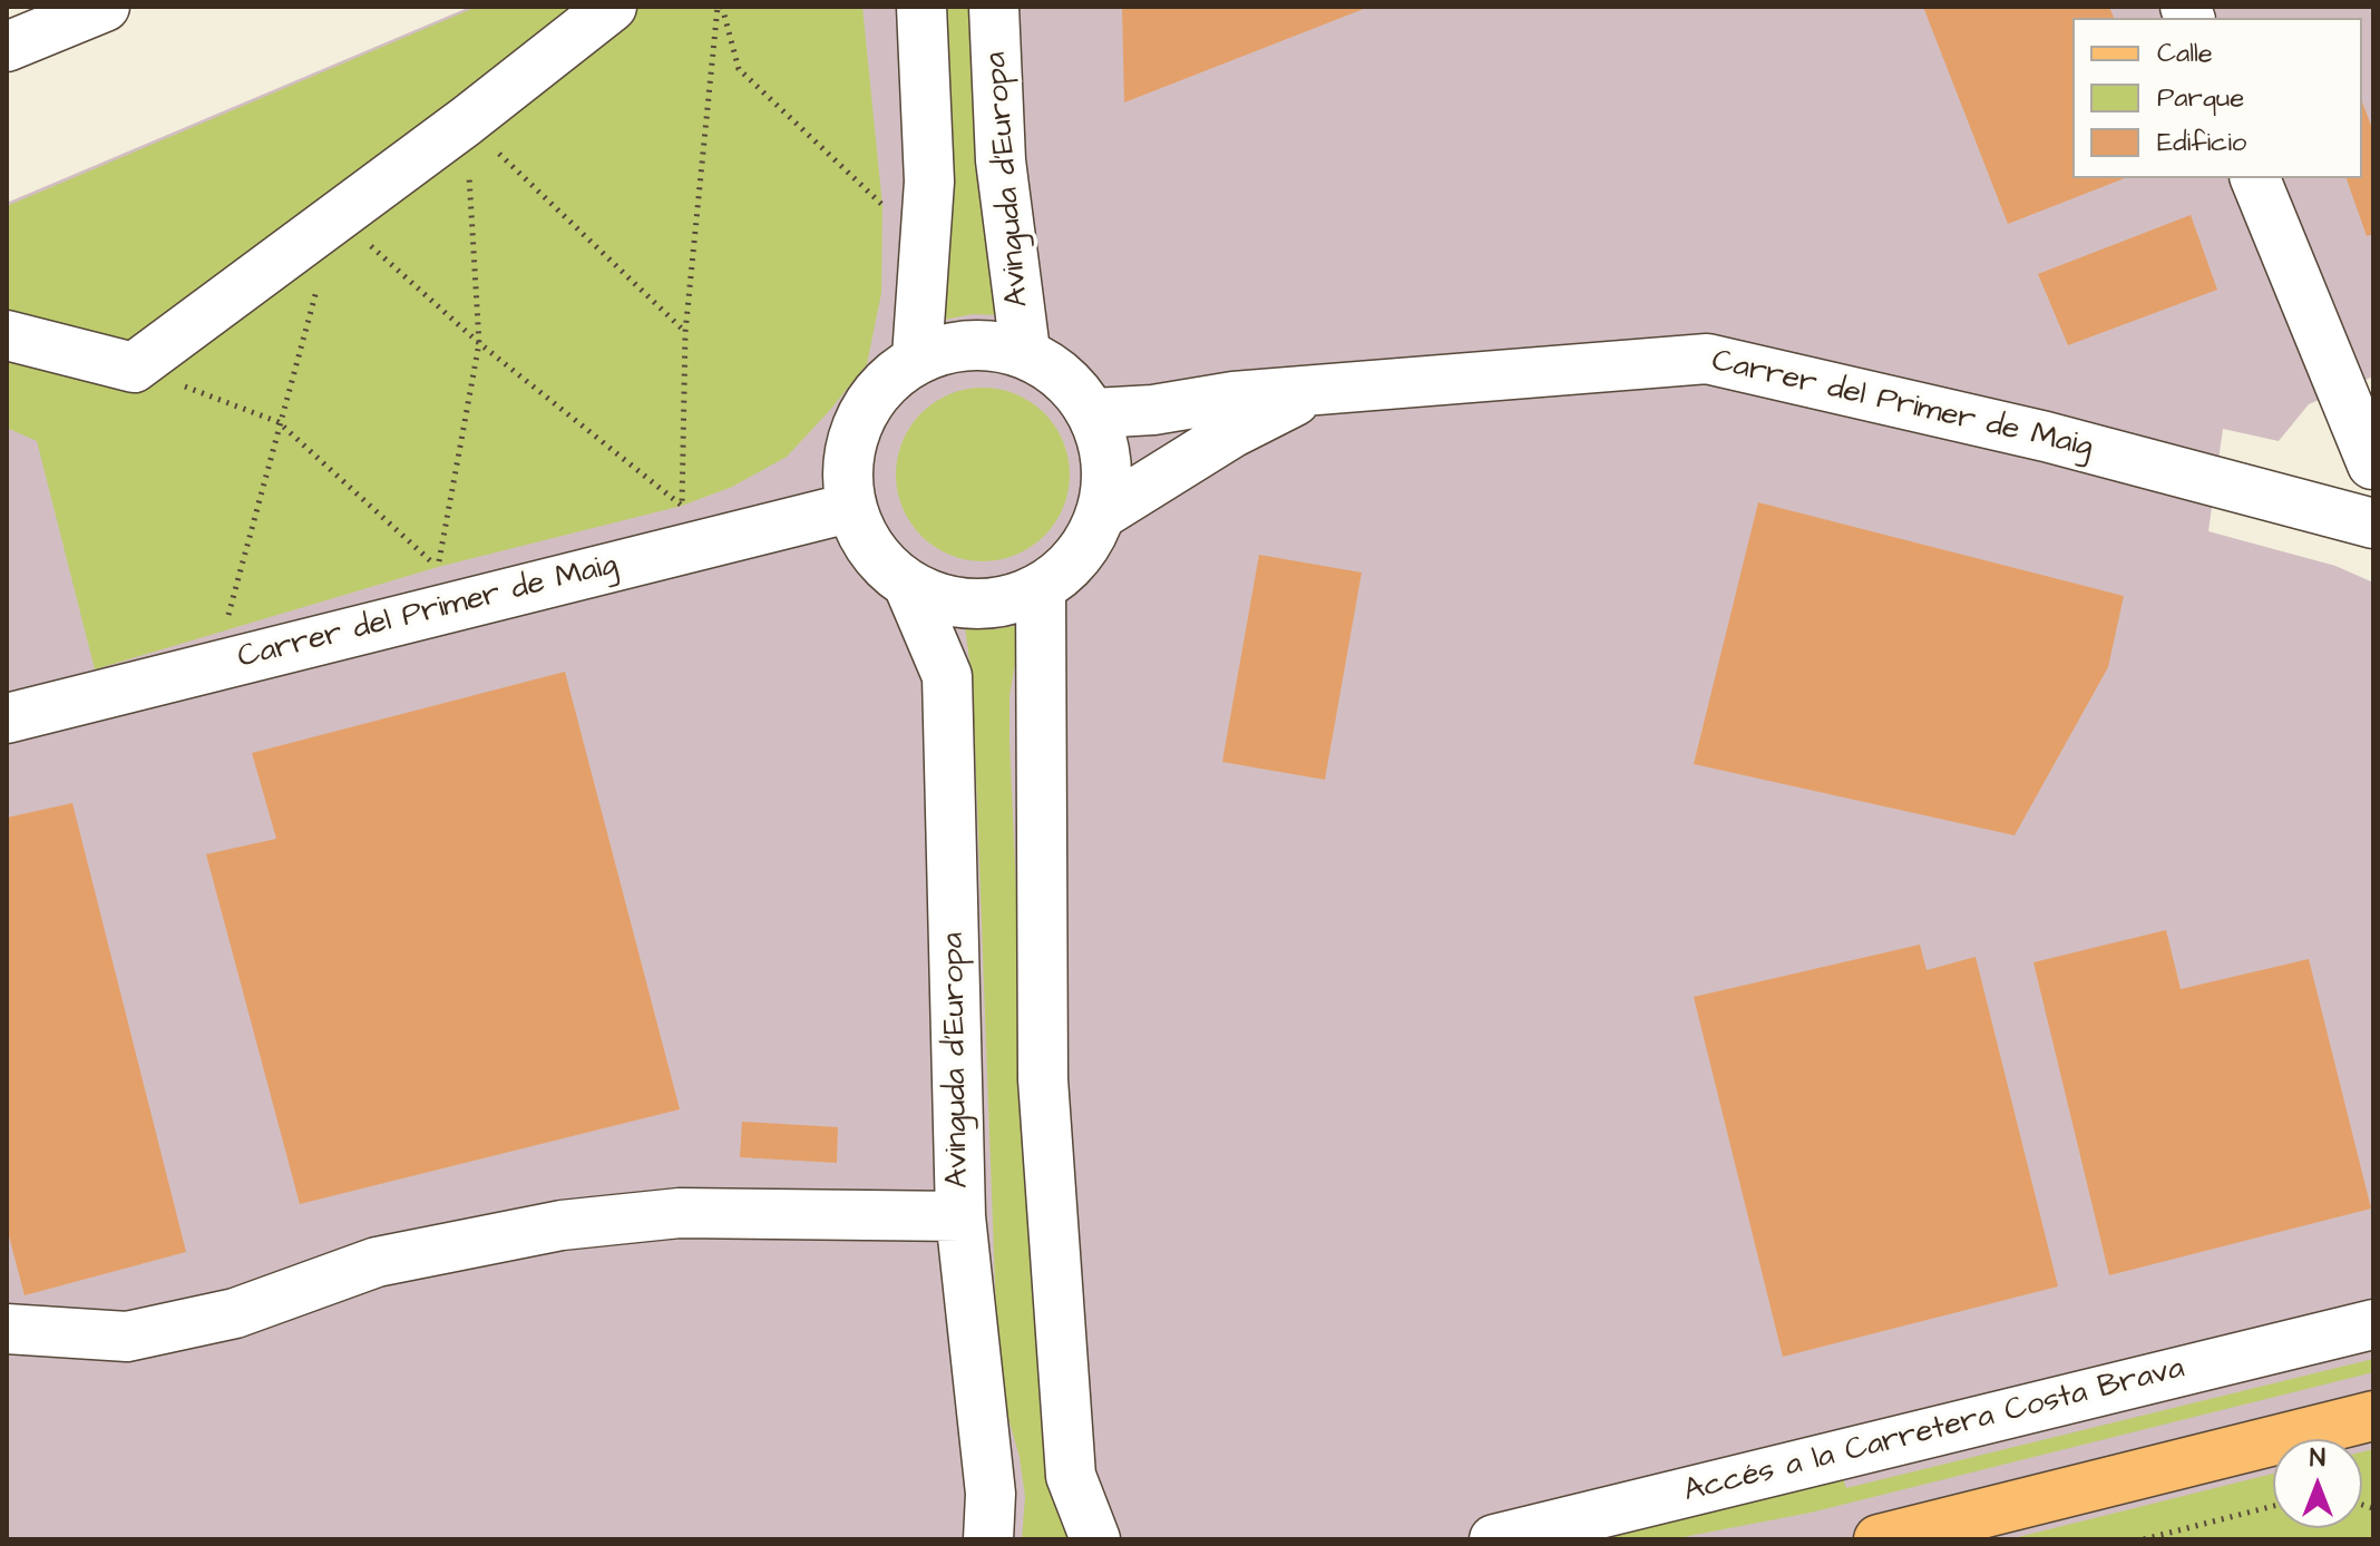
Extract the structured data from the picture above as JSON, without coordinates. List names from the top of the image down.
{
  "streets": {
    "street": ["Avinguda d'Europa", "Carrer del Primer de Maig", "Accés a la Carretera Costa Brava"]
  },
  "crossings": [
    ["Avinguda d'Europa", "Carrer del Primer de Maig"]
  ],
  "legend": ["Calle", "Parque", "Edificio"],
  "north": "top"
}
